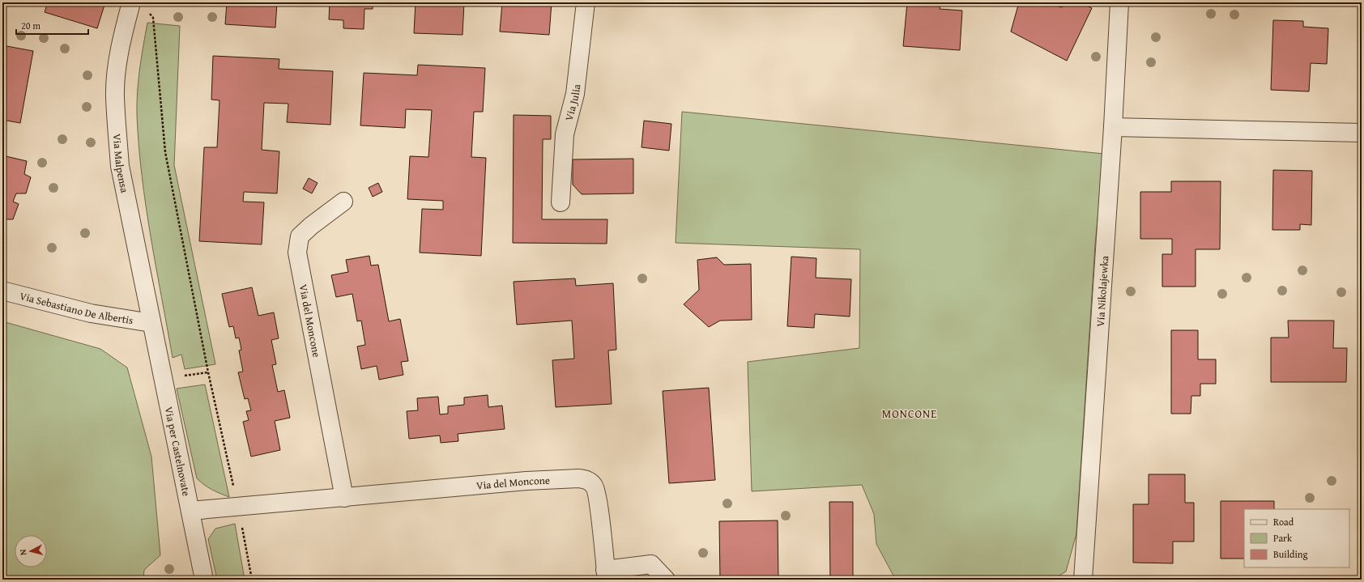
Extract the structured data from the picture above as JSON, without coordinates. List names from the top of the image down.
{
  "streets": {
    "street": [
      "Via Julia",
      "Via Malpensa",
      "Via Nikolajewka",
      "Via Sebastiano De Albertis",
      "Via del Moncone",
      "Via per Castelnovate"
    ]
  },
  "crossings": [
    ["Via Malpensa", "Via Sebastiano De Albertis"],
    ["Via Malpensa", "Via per Castelnovate"],
    ["Via Sebastiano De Albertis", "Via per Castelnovate"],
    ["Via del Moncone", "Via per Castelnovate"]
  ],
  "districts": ["MONCONE"],
  "legend": ["Road", "Park", "Building"],
  "scale_bar": "20 m",
  "north": "left"
}
